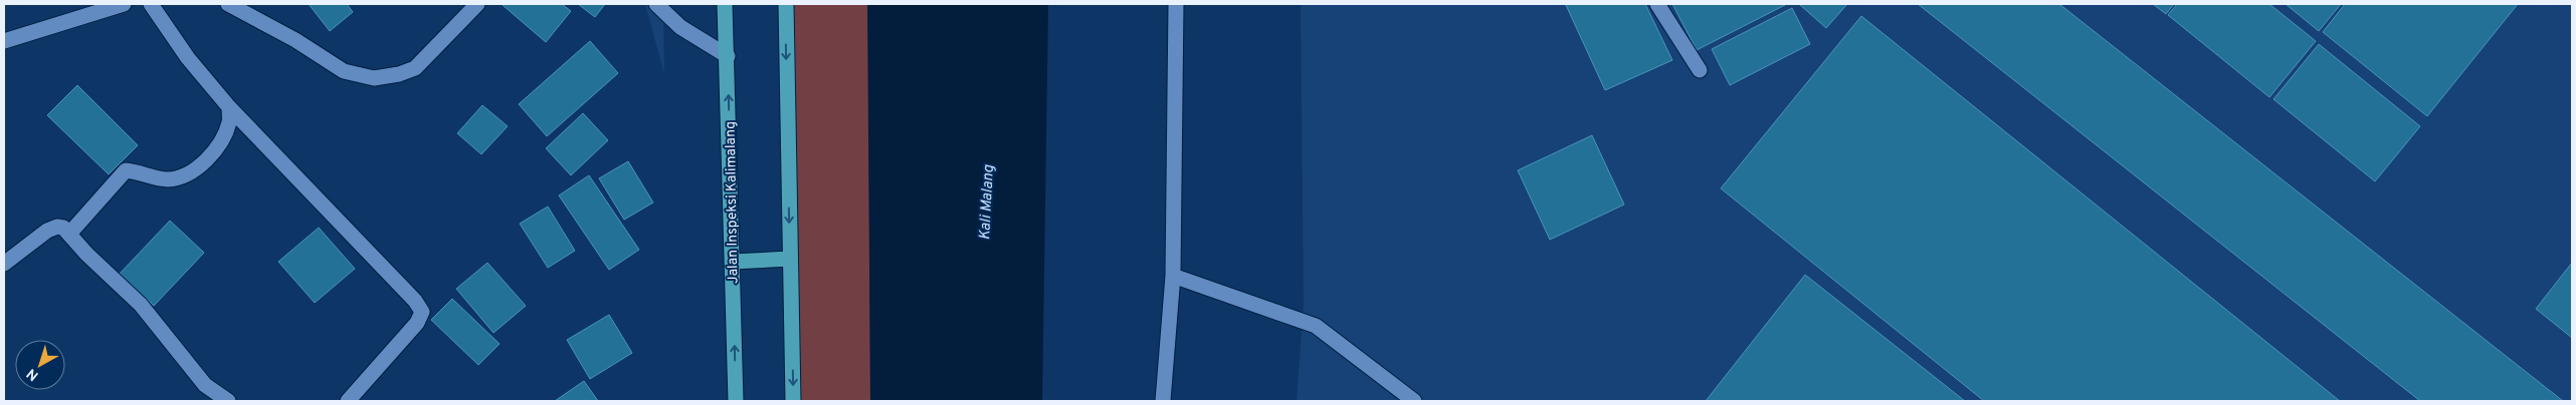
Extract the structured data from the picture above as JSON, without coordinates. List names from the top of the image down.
{
  "streets": {
    "main road": ["Jalan Inspeksi Kalimalang"]
  },
  "water": ["Kali Malang"],
  "north": "bottom left"
}
